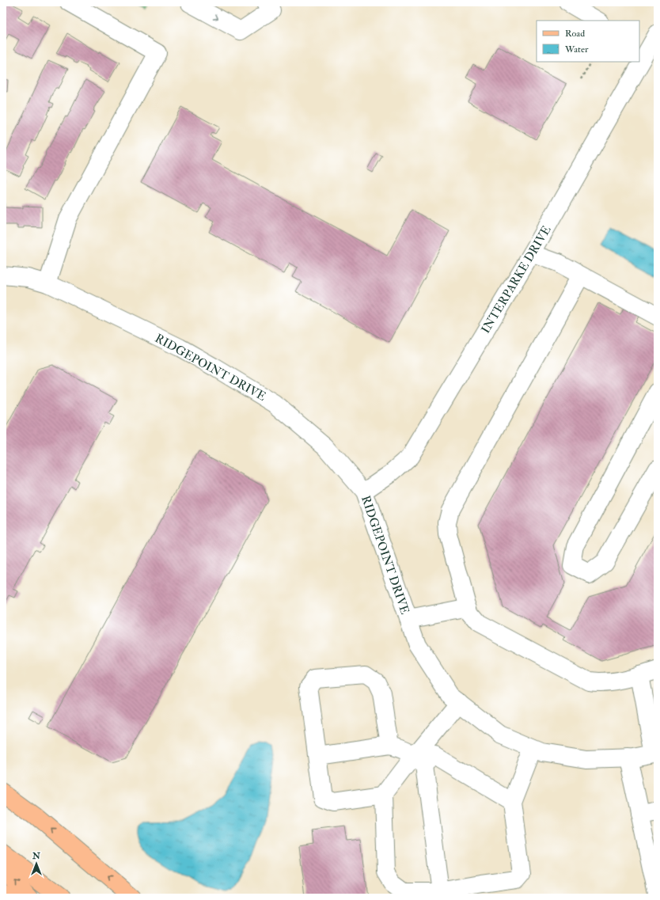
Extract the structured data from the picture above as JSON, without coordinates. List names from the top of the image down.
{
  "streets": {
    "street": ["INTERPARKE DRIVE", "RIDGEPOINT DRIVE"]
  },
  "crossings": [
    ["INTERPARKE DRIVE", "RIDGEPOINT DRIVE"]
  ],
  "legend": ["Road", "Water"],
  "north": "top"
}
